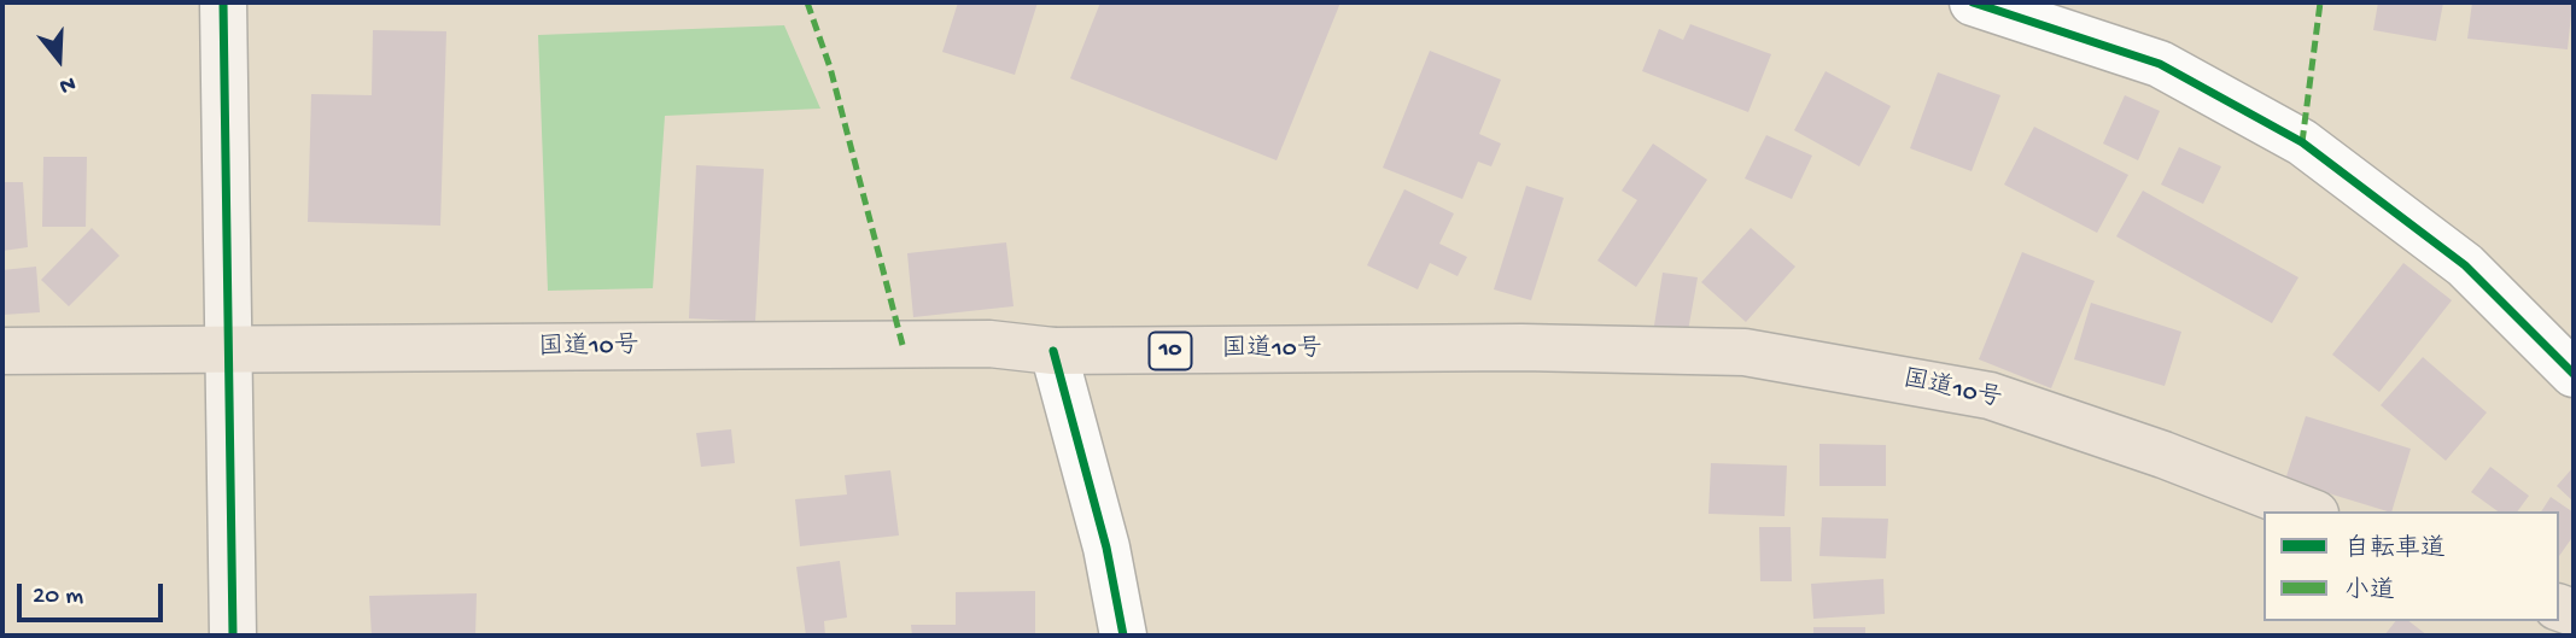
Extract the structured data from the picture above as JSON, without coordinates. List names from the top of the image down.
{
  "streets": {
    "highway": ["国道10号", "10"]
  },
  "legend": ["自転車道", "小道"],
  "scale_bar": "20 m",
  "north": "bottom"
}
